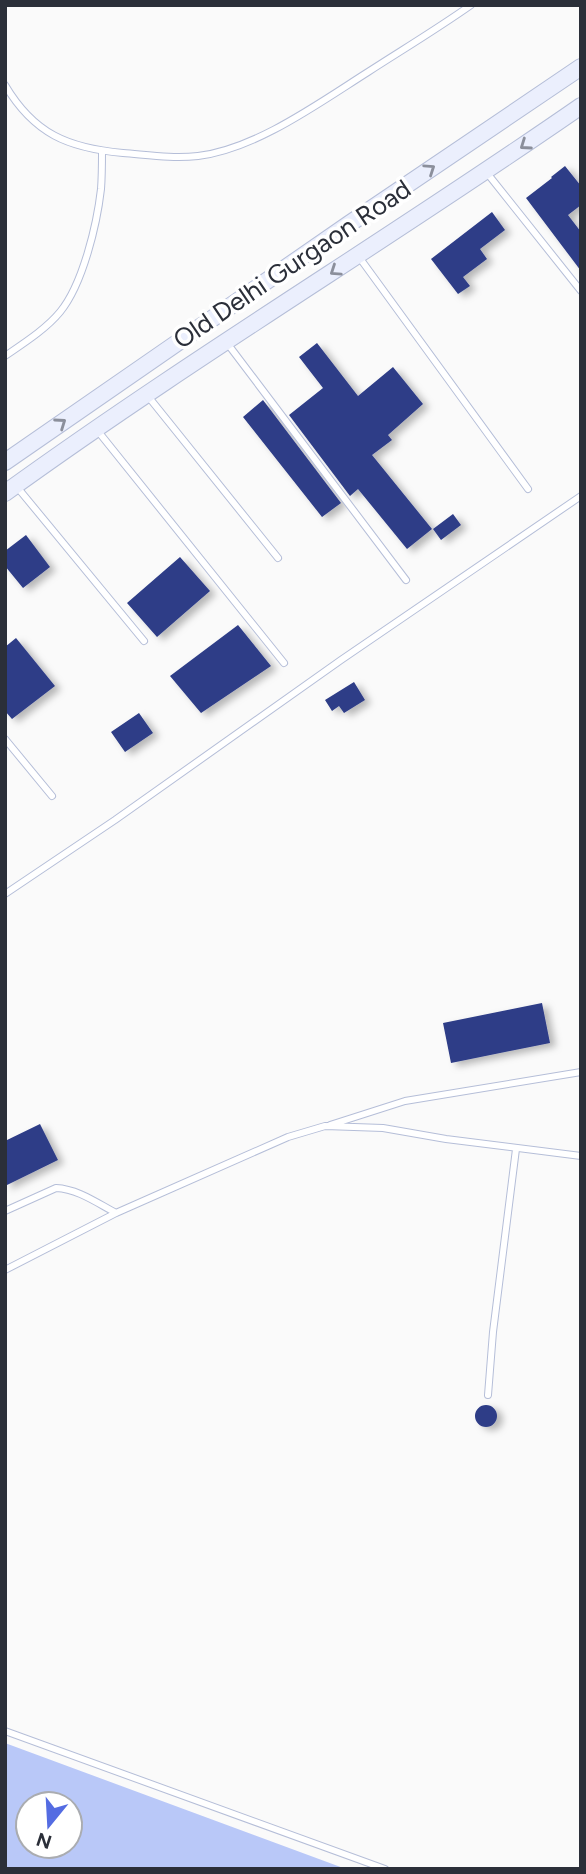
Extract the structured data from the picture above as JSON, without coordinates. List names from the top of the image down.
{
  "streets": {
    "main road": ["Old Delhi Gurgaon Road"]
  },
  "north": "bottom"
}
